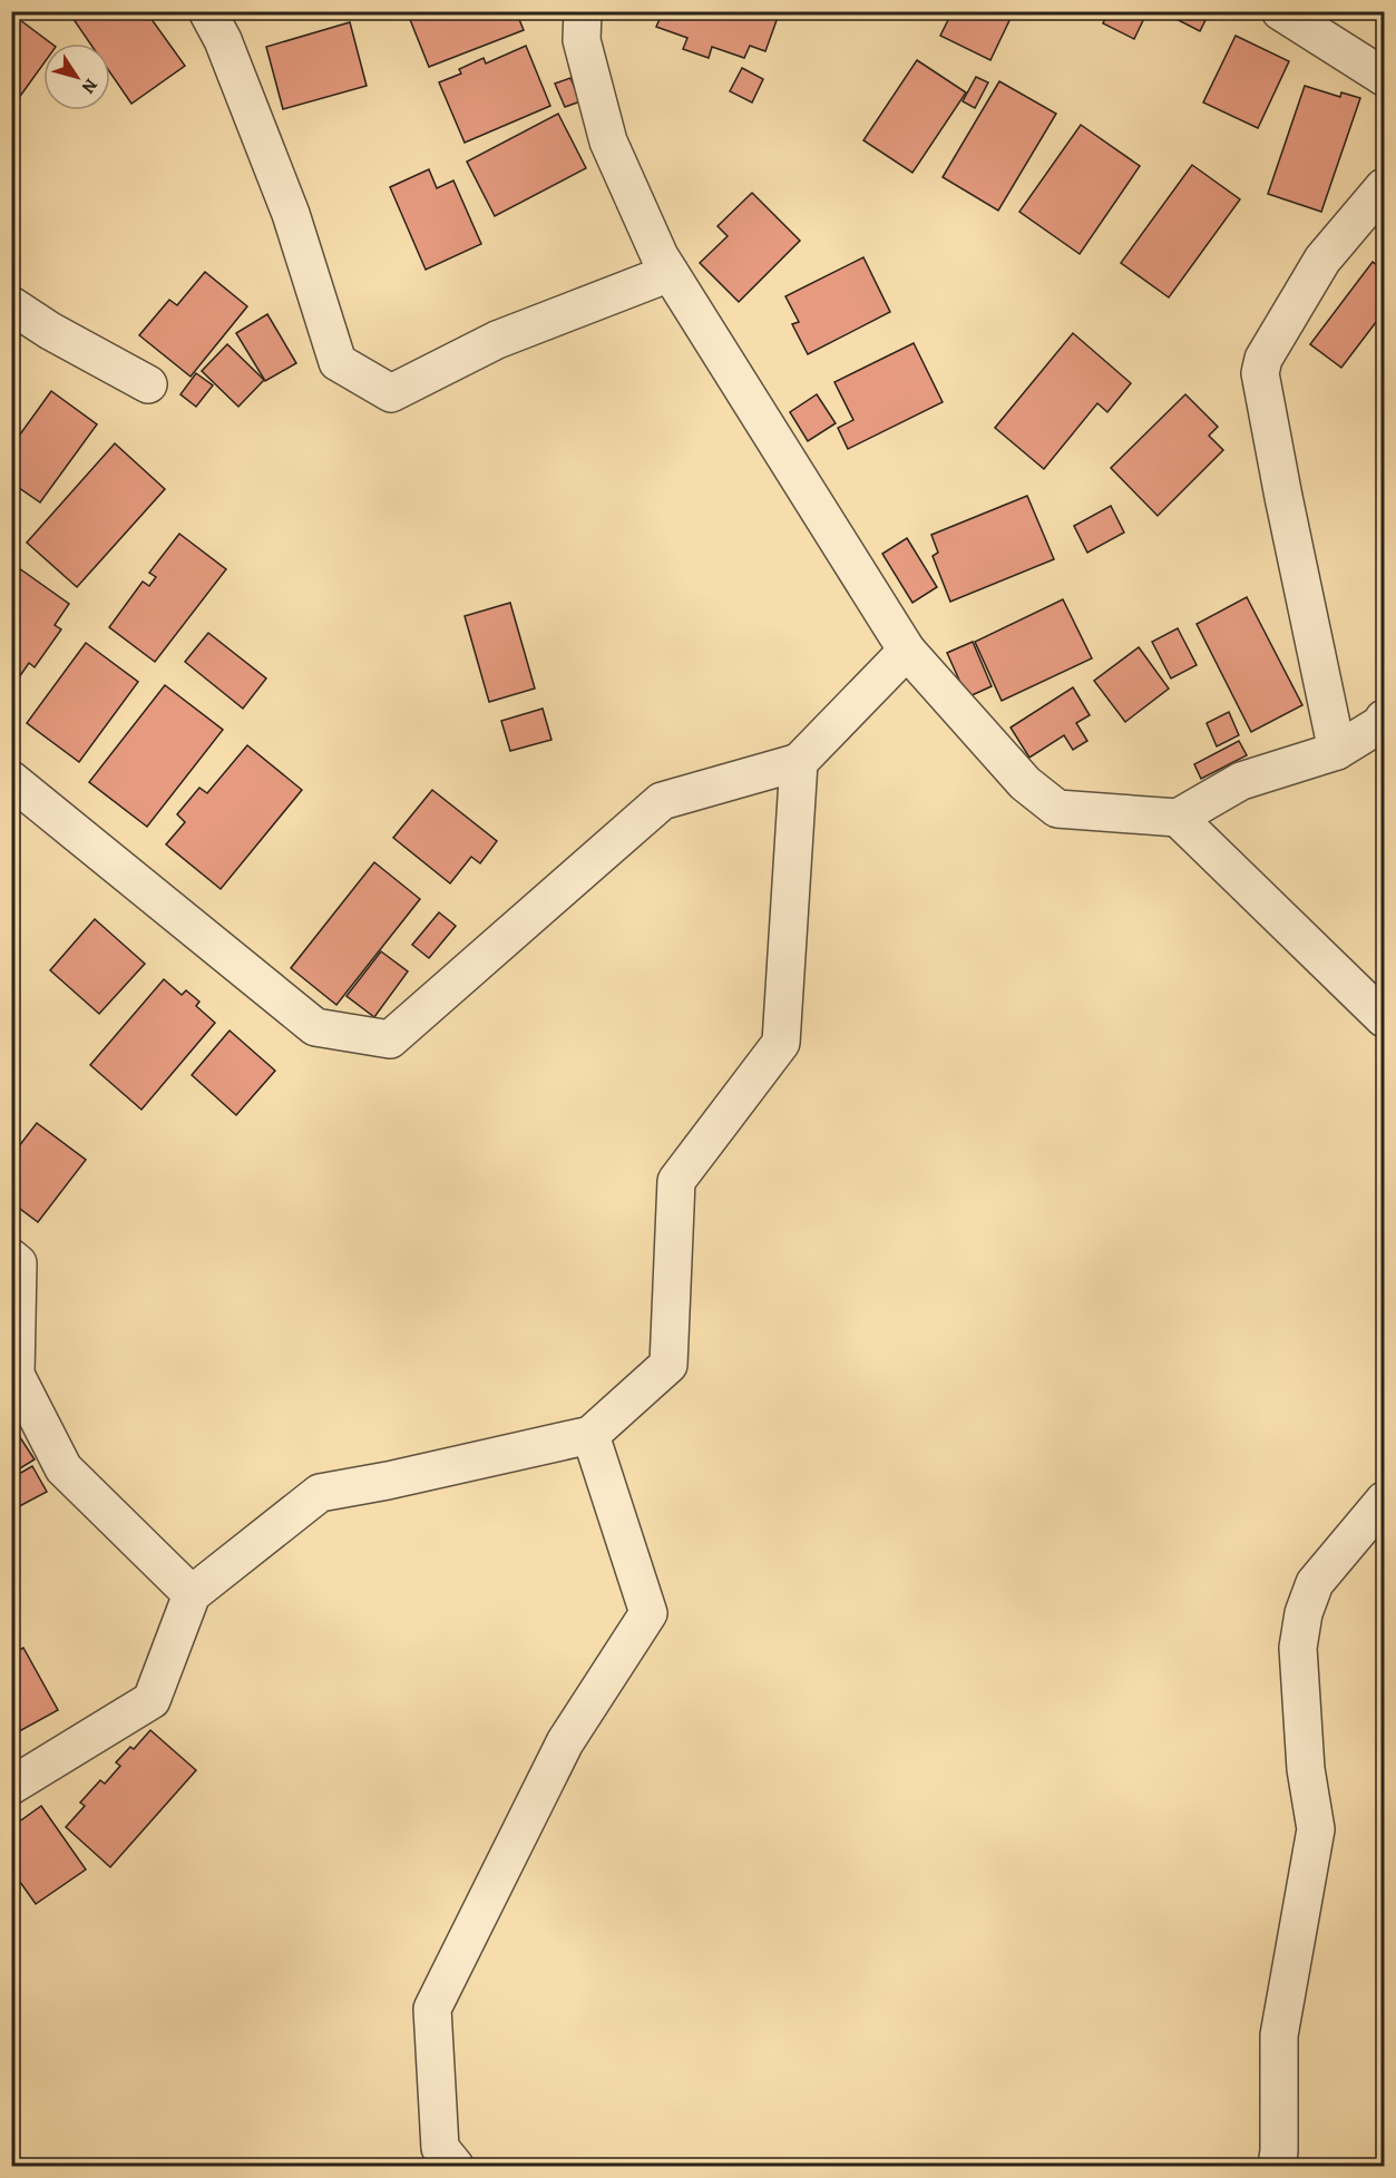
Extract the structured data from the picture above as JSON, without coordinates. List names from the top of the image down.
{
  "north": "bottom right"
}
